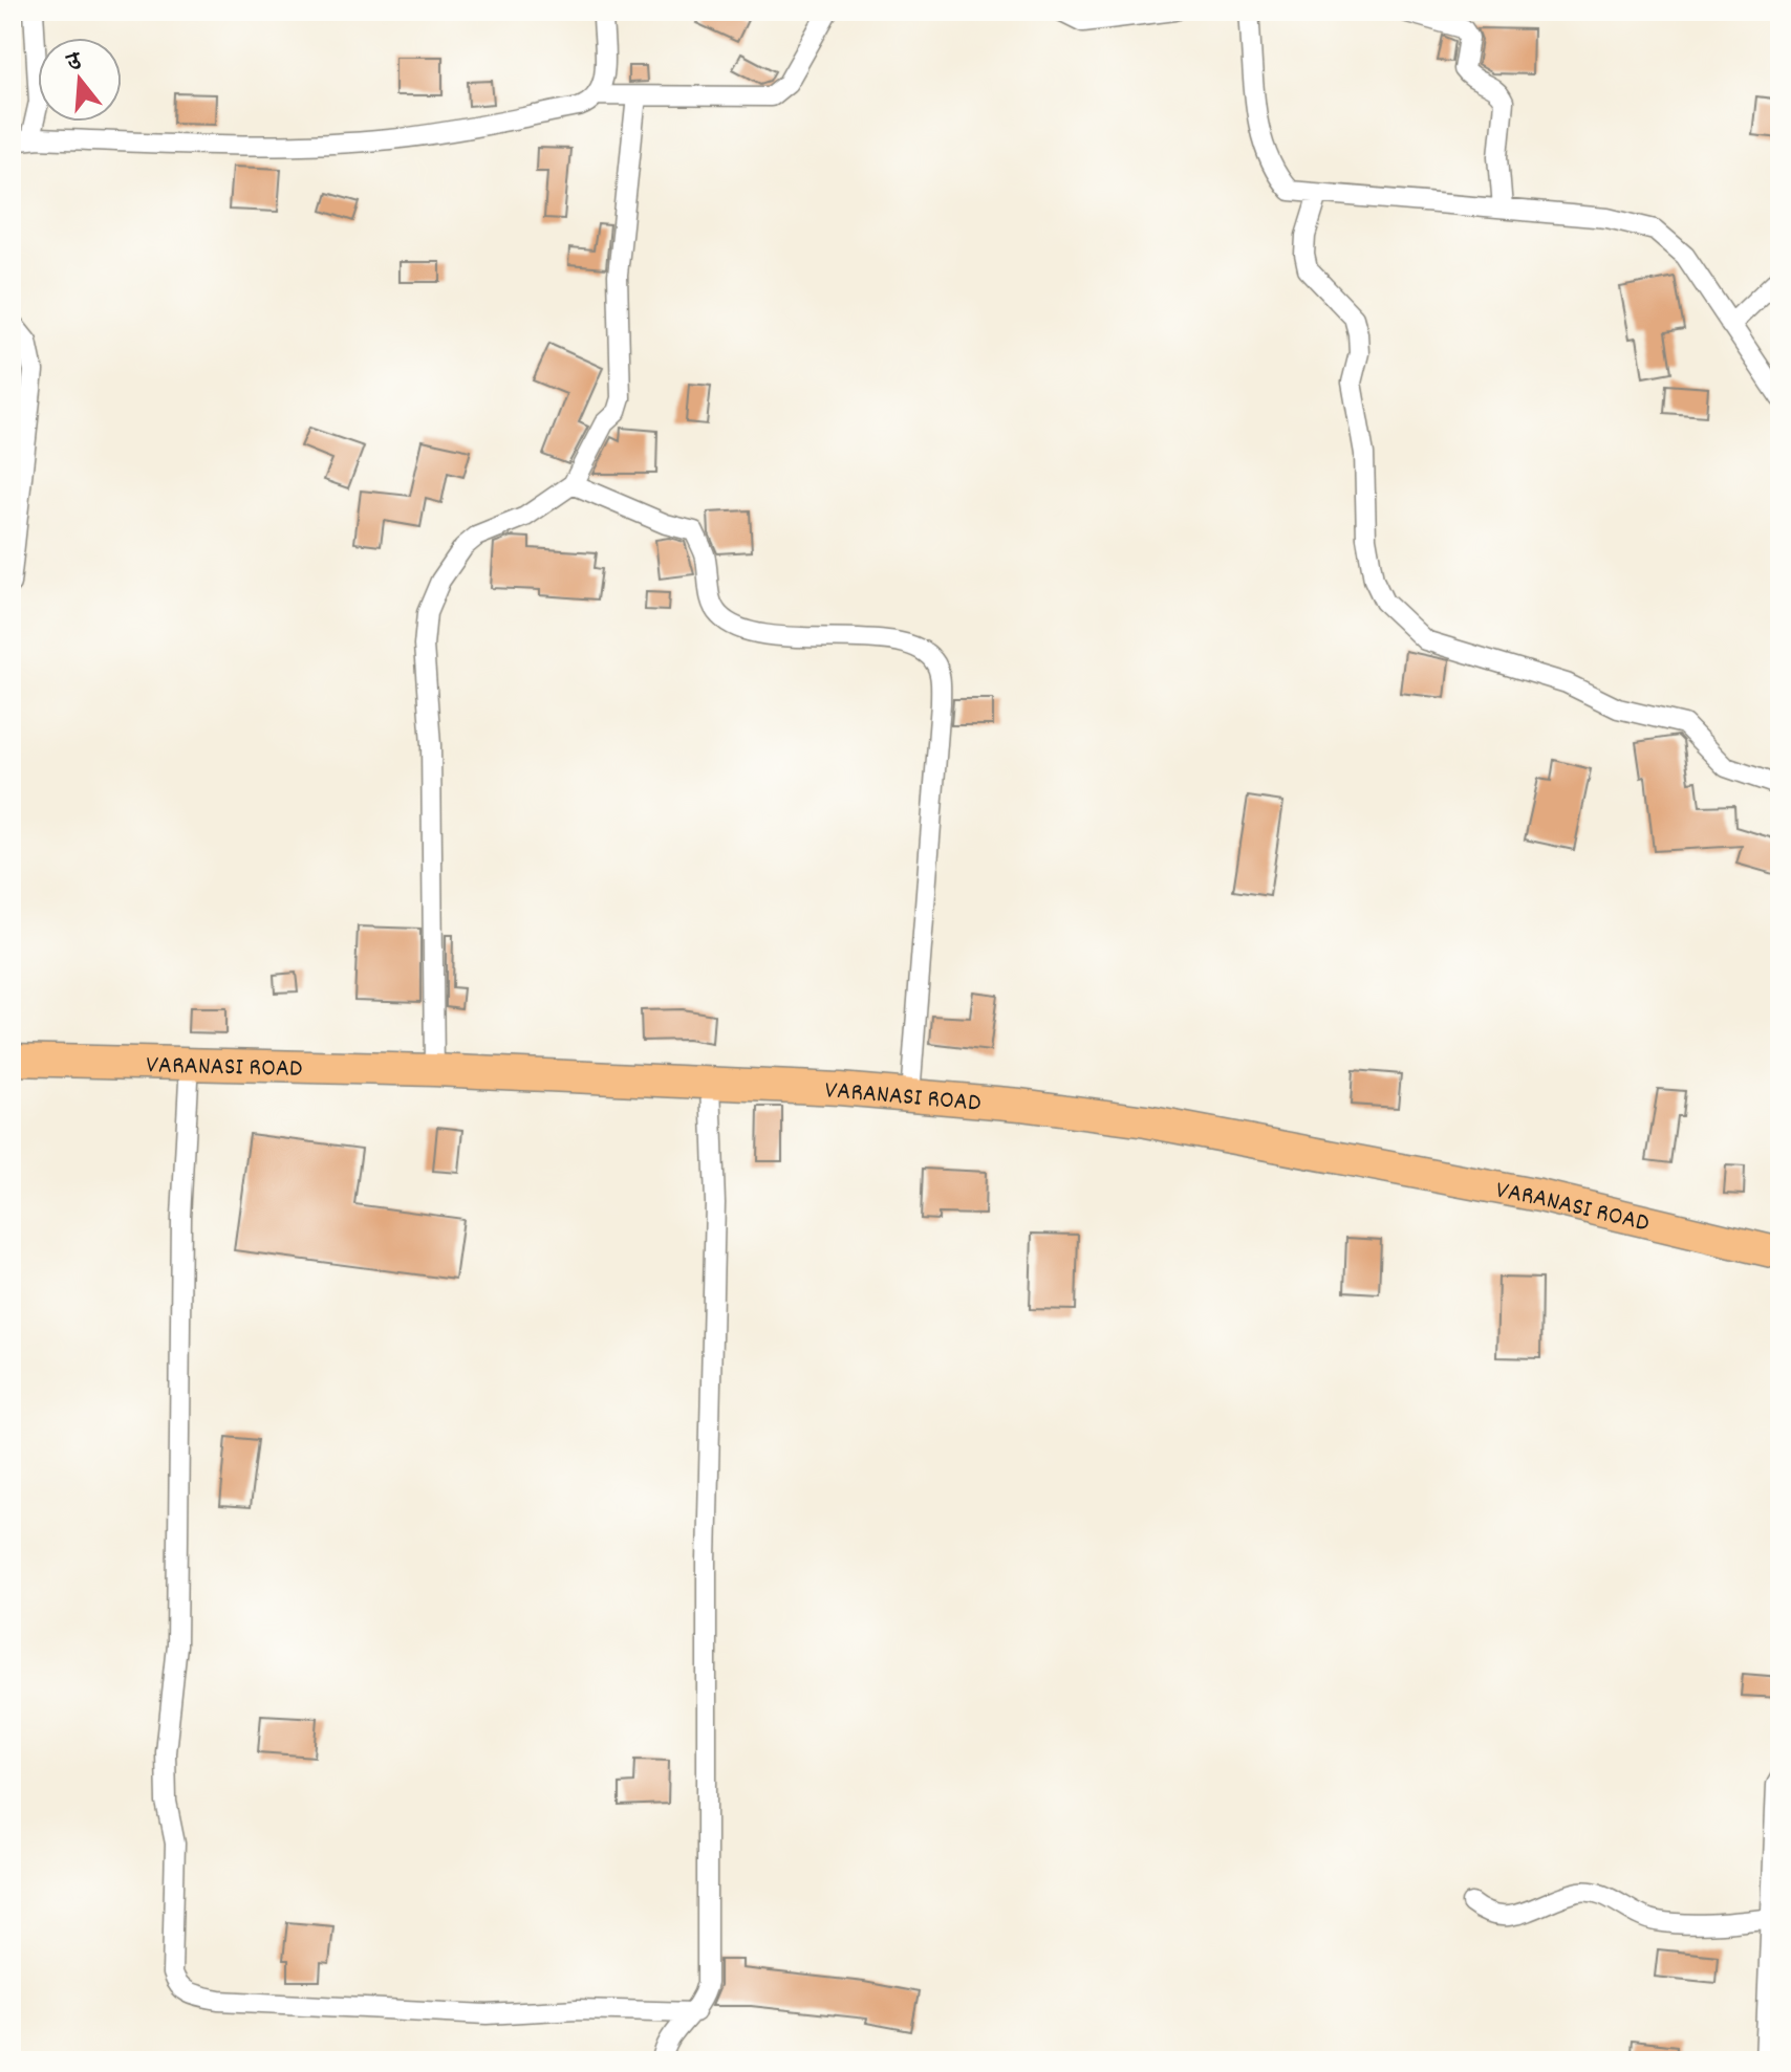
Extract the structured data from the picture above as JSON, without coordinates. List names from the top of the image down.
{
  "streets": {
    "highway": ["VARANASI ROAD"]
  },
  "north": "top"
}
